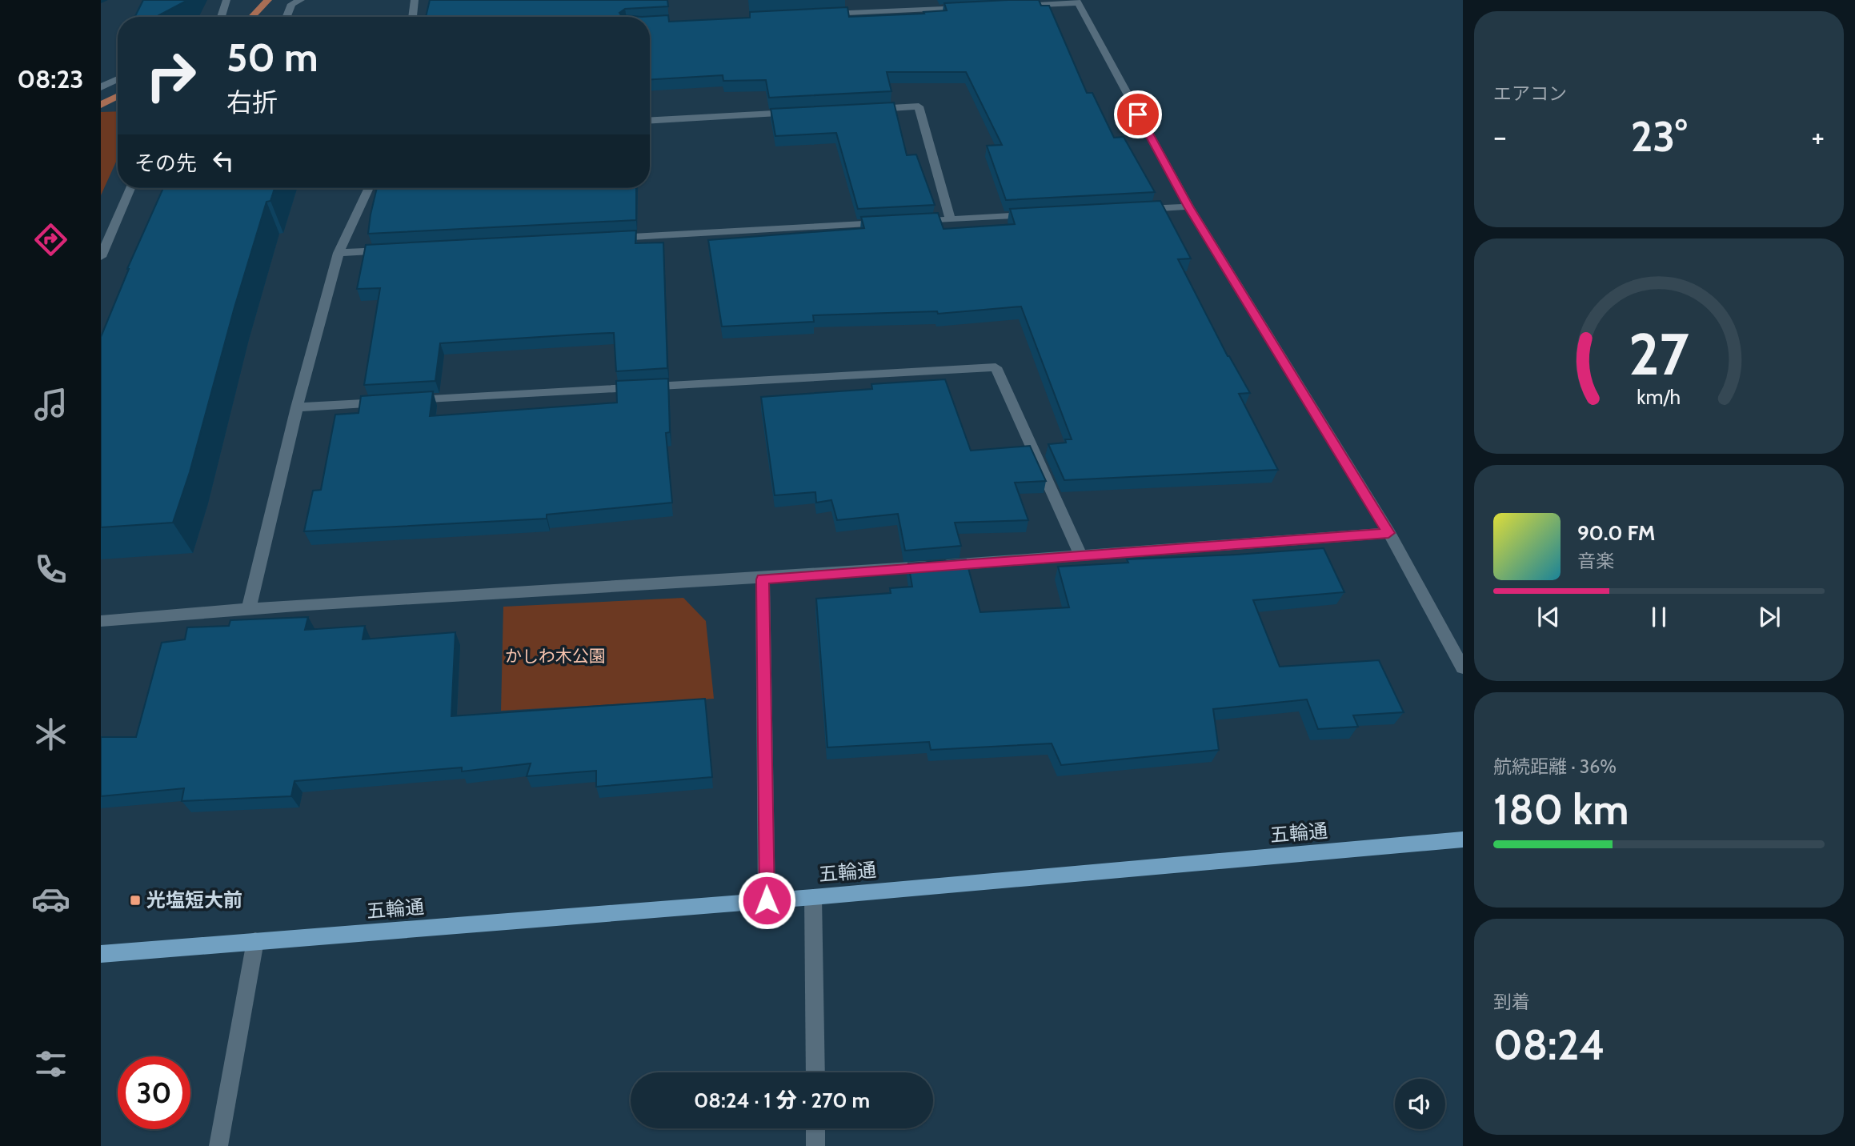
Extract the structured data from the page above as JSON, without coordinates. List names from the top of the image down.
{
  "streets": {
    "main road": ["五輪通"]
  },
  "parks": ["かしわ木公園"],
  "places": {
    "transit": ["光塩短大前"]
  },
  "page": {
    "tabs": "08:23",
    "tile": [
      "エアコン",
      ["航続距離 · 36%", "180 km"],
      ["到着", "08:24"]
    ],
    "turn": ["50 m", "右折"],
    "heat": ["−", "23°", "+"],
    "then": "その先",
    "song": ["90.0 FM", "音楽"],
    "limit": "30",
    "trip": "08:24 · 1 分 · 270 m",
    "gauge": ["27", "km/h"]
  }
}
